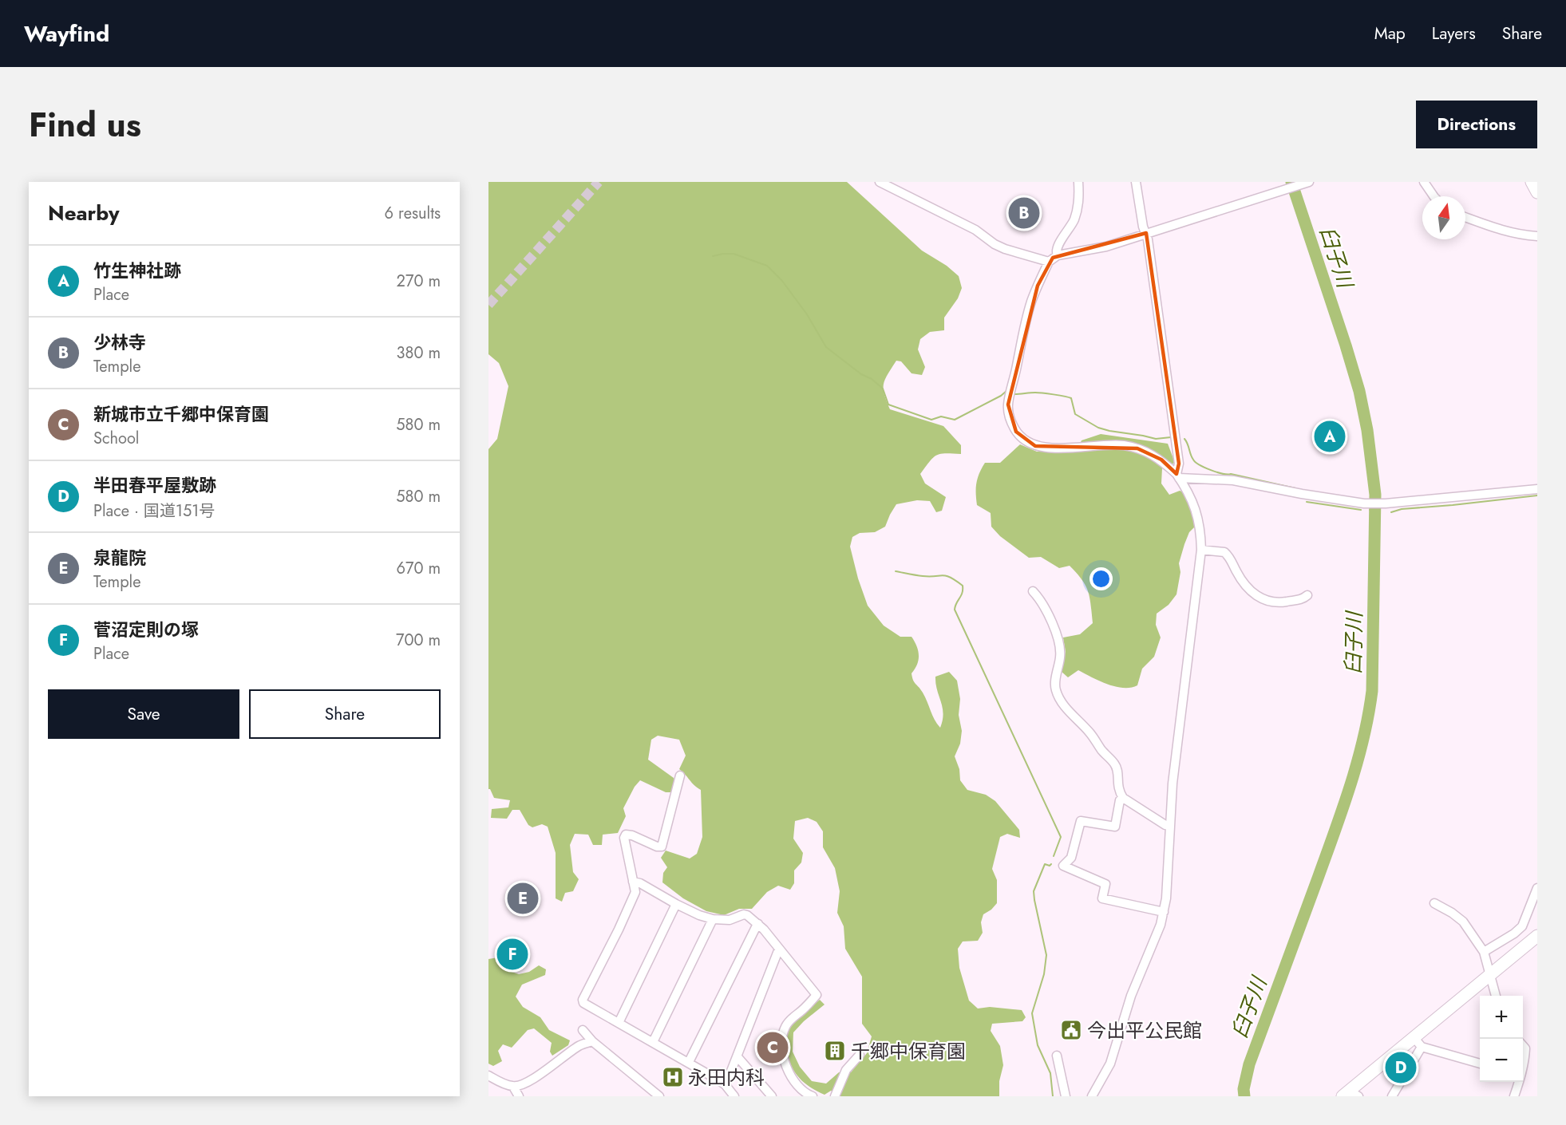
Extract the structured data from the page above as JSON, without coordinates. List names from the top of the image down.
{
  "water": ["臼子川"],
  "places": {
    "public building": ["今出平公民館"],
    "building": ["千郷中保育園"],
    "hospital": ["永田内科"]
  },
  "north": "top",
  "page": {
    "header": "Wayfind",
    "nav": ["Map", "Layers", "Share"],
    "title": "Find us",
    "buttons": [
      "Directions",
      ["Save", "Share"]
    ],
    "heading": ["Nearby", "6 results"],
    "pins": [
      "B",
      "A",
      "E",
      "F",
      "C",
      "D"
    ],
    "list": [
      {
        "mark": "A",
        "name": "竹生神社跡",
        "note": "Place",
        "value": "270 m"
      },
      {
        "mark": "B",
        "name": "少林寺",
        "note": "Temple",
        "value": "380 m"
      },
      {
        "mark": "C",
        "name": "新城市立千郷中保育園",
        "note": "School",
        "value": "580 m"
      },
      {
        "mark": "D",
        "name": "半田春平屋敷跡",
        "note": "Place · 国道151号",
        "value": "580 m"
      },
      {
        "mark": "E",
        "name": "泉龍院",
        "note": "Temple",
        "value": "670 m"
      },
      {
        "mark": "F",
        "name": "菅沼定則の塚",
        "note": "Place",
        "value": "700 m"
      }
    ],
    "map_buttons": ["+", "−"]
  }
}
